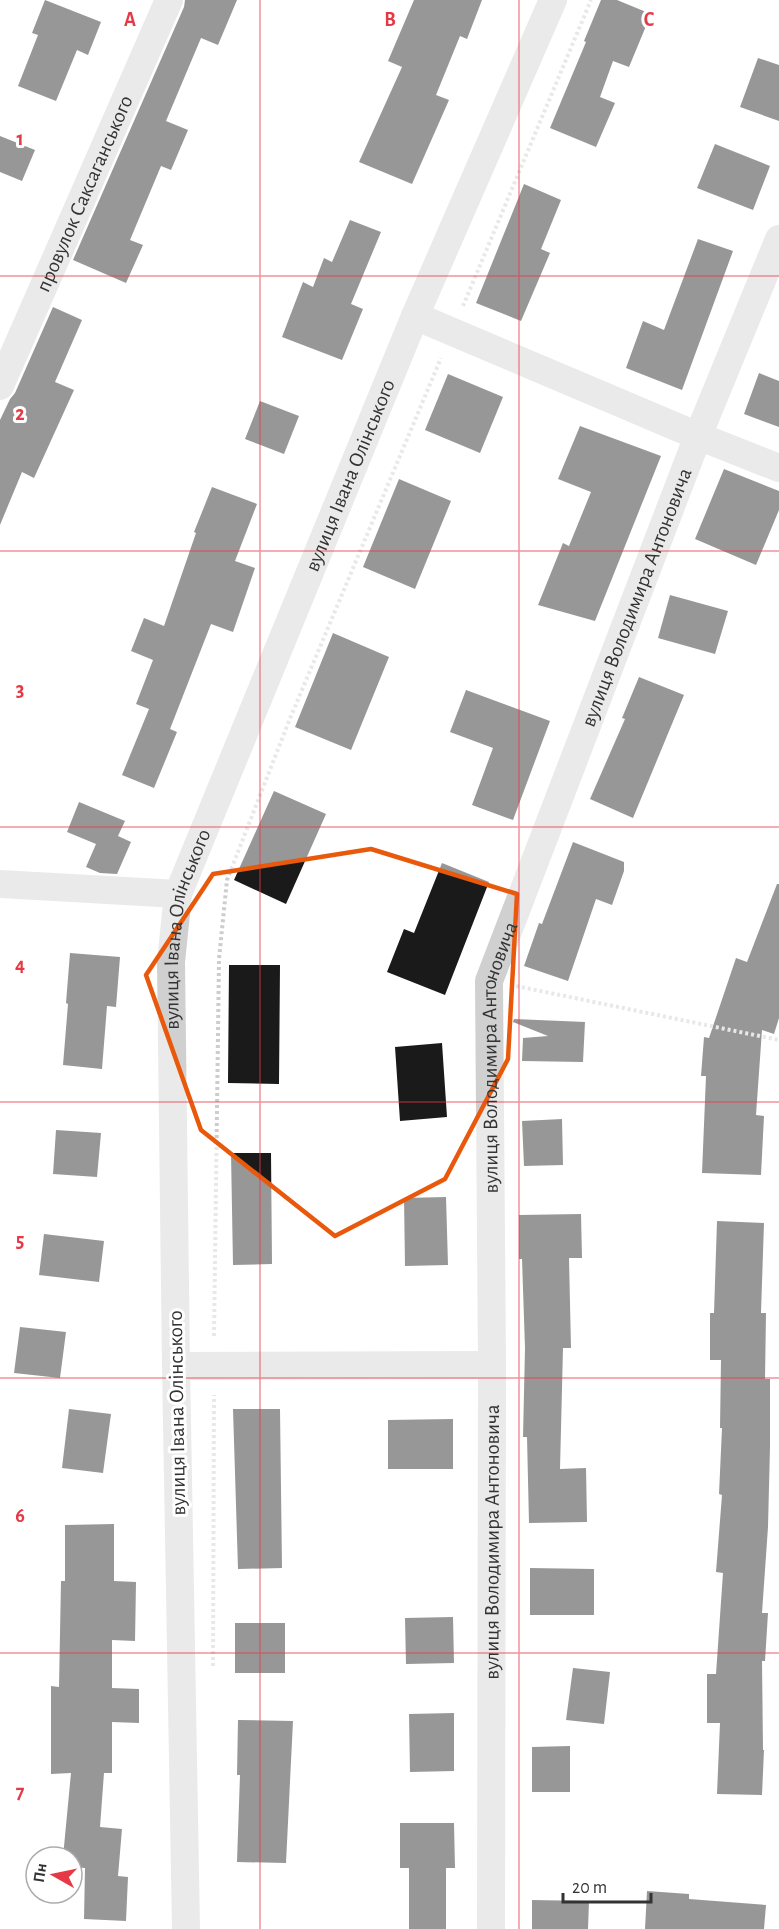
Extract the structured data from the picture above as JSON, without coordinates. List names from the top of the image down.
{
  "streets": {
    "street": ["провулок Саксаганського", "вулиця Івана Олінського", "вулиця Володимира Антоновича"]
  },
  "scale_bar": "20 m",
  "north": "left",
  "grid": {
    "columns": ["A", "B", "C"],
    "rows": [
      "1",
      "2",
      "3",
      "4",
      "5",
      "6",
      "7"
    ]
  }
}
